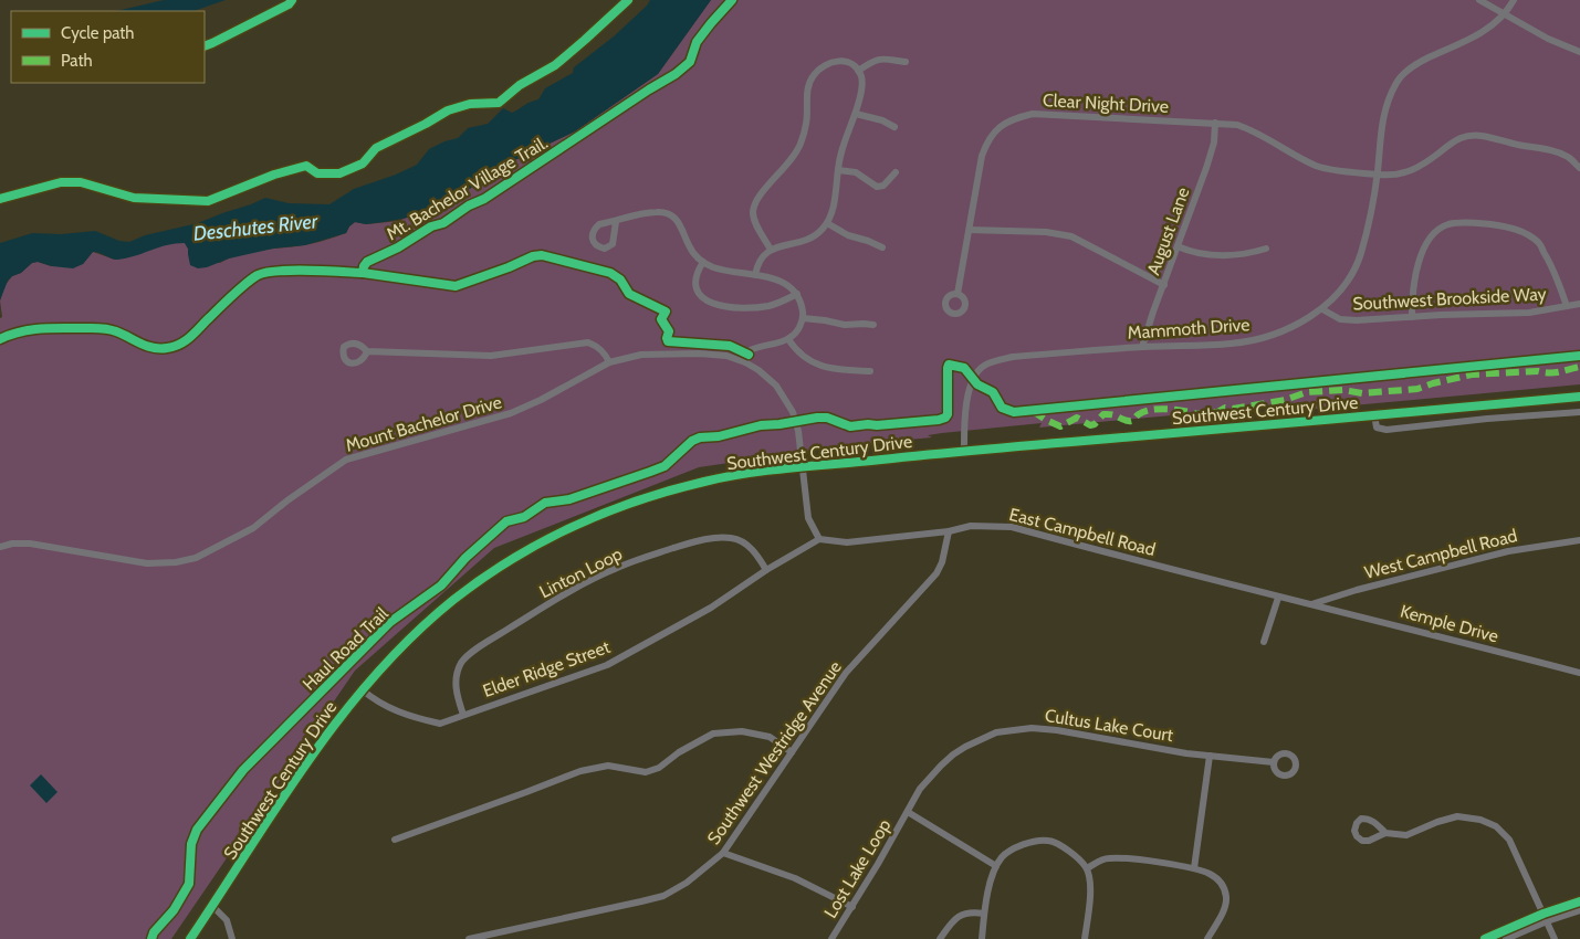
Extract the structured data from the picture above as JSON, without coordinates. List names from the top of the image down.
{
  "streets": {
    "main road": ["Southwest Century Drive"],
    "street": [
      "Clear Night Drive",
      "August Lane",
      "Southwest Brookside Way",
      "Mammoth Drive",
      "Mount Bachelor Drive",
      "East Campbell Road",
      "West Campbell Road",
      "Linton Loop",
      "Kemple Drive",
      "Elder Ridge Street",
      "Cultus Lake Court",
      "Southwest Westridge Avenue",
      "Lost Lake Loop"
    ],
    "cycle path": ["Mt. Bachelor Village Trail.", "Haul Road Trail"]
  },
  "crossings": [
    ["Clear Night Drive", "August Lane"],
    ["Clear Night Drive", "Mammoth Drive"],
    ["August Lane", "Mammoth Drive"],
    ["Southwest Brookside Way", "Mammoth Drive"],
    ["Mammoth Drive", "Southwest Century Drive"],
    ["Southwest Century Drive", "Mount Bachelor Drive"],
    ["Southwest Century Drive", "Elder Ridge Street"],
    ["East Campbell Road", "West Campbell Road"],
    ["East Campbell Road", "Kemple Drive"],
    ["East Campbell Road", "Elder Ridge Street"],
    ["East Campbell Road", "Southwest Westridge Avenue"],
    ["West Campbell Road", "Kemple Drive"],
    ["Linton Loop", "Elder Ridge Street"],
    ["Cultus Lake Court", "Lost Lake Loop"]
  ],
  "water": ["Deschutes River"],
  "legend": ["Cycle path", "Path"]
}
